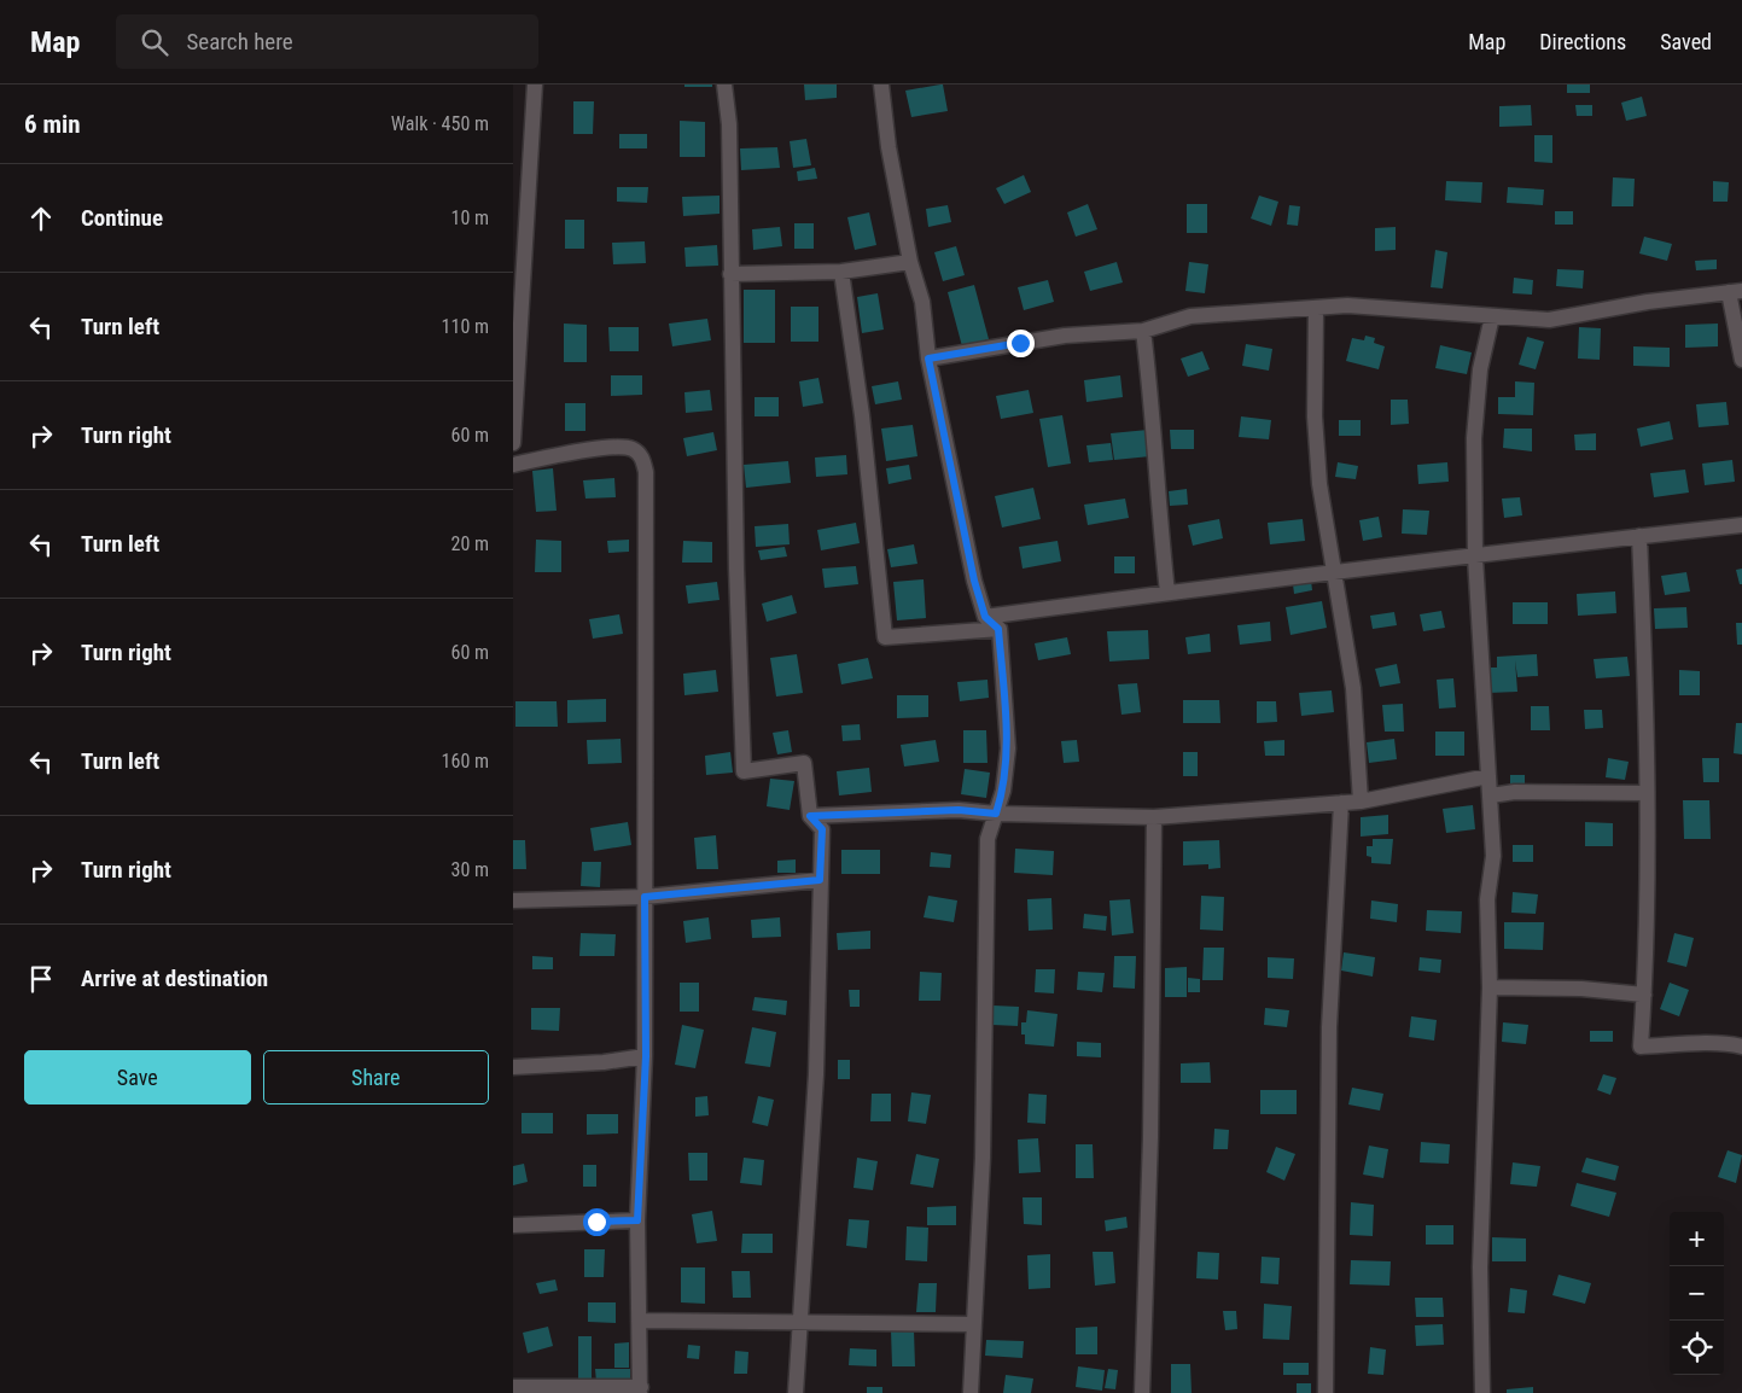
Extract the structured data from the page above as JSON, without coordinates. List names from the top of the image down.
{
  "page": {
    "header": "Map",
    "search": "Search here",
    "nav": ["Map", "Directions", "Saved"],
    "heading": ["6 min", "Walk · 450 m"],
    "list": [
      ["Continue", "10 m"],
      ["Turn left", "110 m"],
      ["Turn right", "60 m"],
      ["Turn left", "20 m"],
      ["Turn right", "60 m"],
      ["Turn left", "160 m"],
      ["Turn right", "30 m"],
      "Arrive at destination"
    ],
    "buttons": ["Save", "Share"],
    "map_buttons": ["+", "−"]
  }
}
